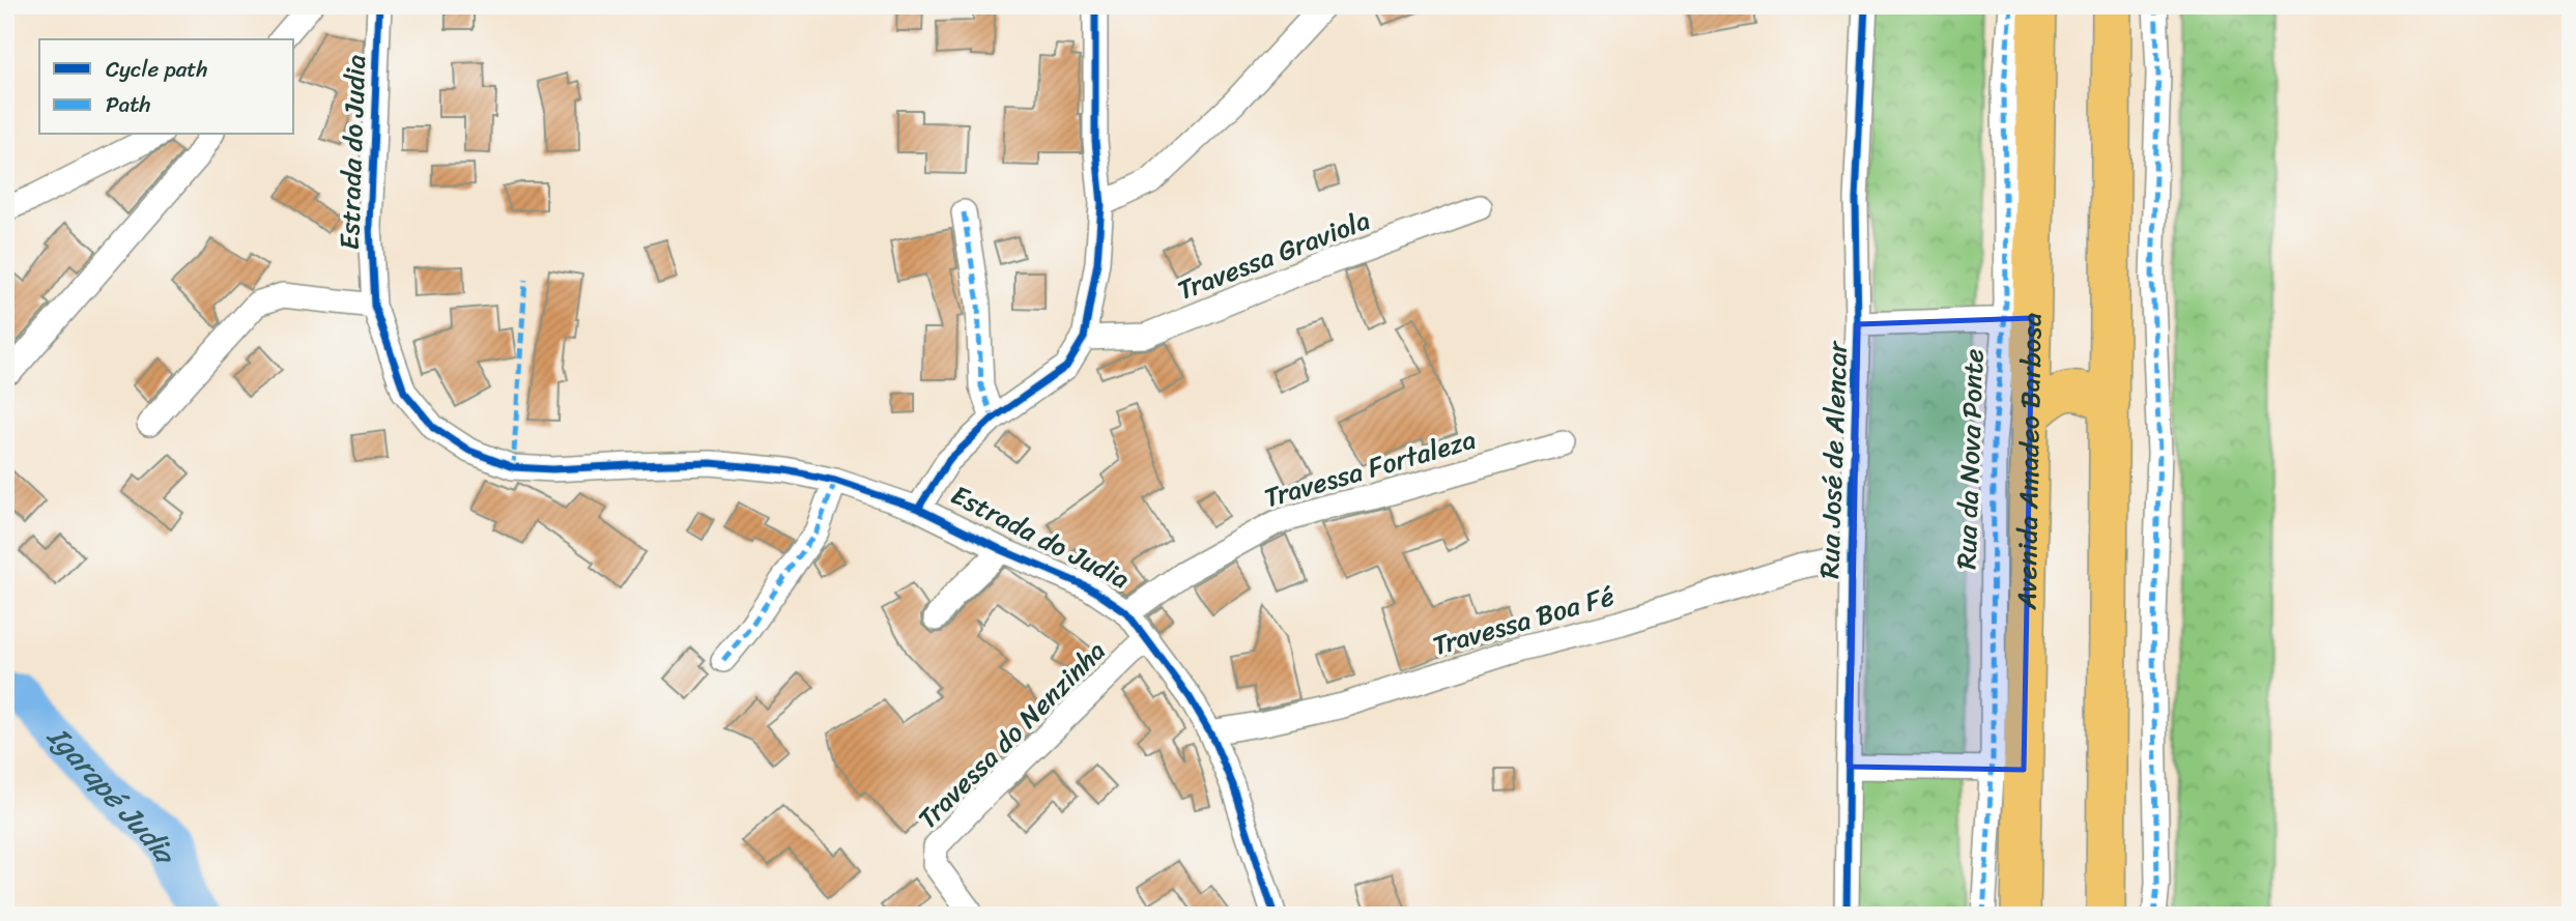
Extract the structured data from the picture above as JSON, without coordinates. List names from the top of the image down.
{
  "streets": {
    "main road": ["Avenida Amadeo Barbosa"],
    "street": [
      "Estrada do Judia",
      "Travessa Graviola",
      "Rua da Nova Ponte",
      "Rua José de Alencar",
      "Travessa Fortaleza",
      "Travessa Boa Fé",
      "Travessa do Nenzinha"
    ]
  },
  "crossings": [
    ["Estrada do Judia", "Travessa Fortaleza"],
    ["Estrada do Judia", "Travessa Boa Fé"],
    ["Estrada do Judia", "Travessa do Nenzinha"],
    ["Rua da Nova Ponte", "Avenida Amadeo Barbosa"],
    ["Rua José de Alencar", "Travessa Boa Fé"]
  ],
  "water": ["Igarapé Judia"],
  "legend": ["Cycle path", "Path"]
}
